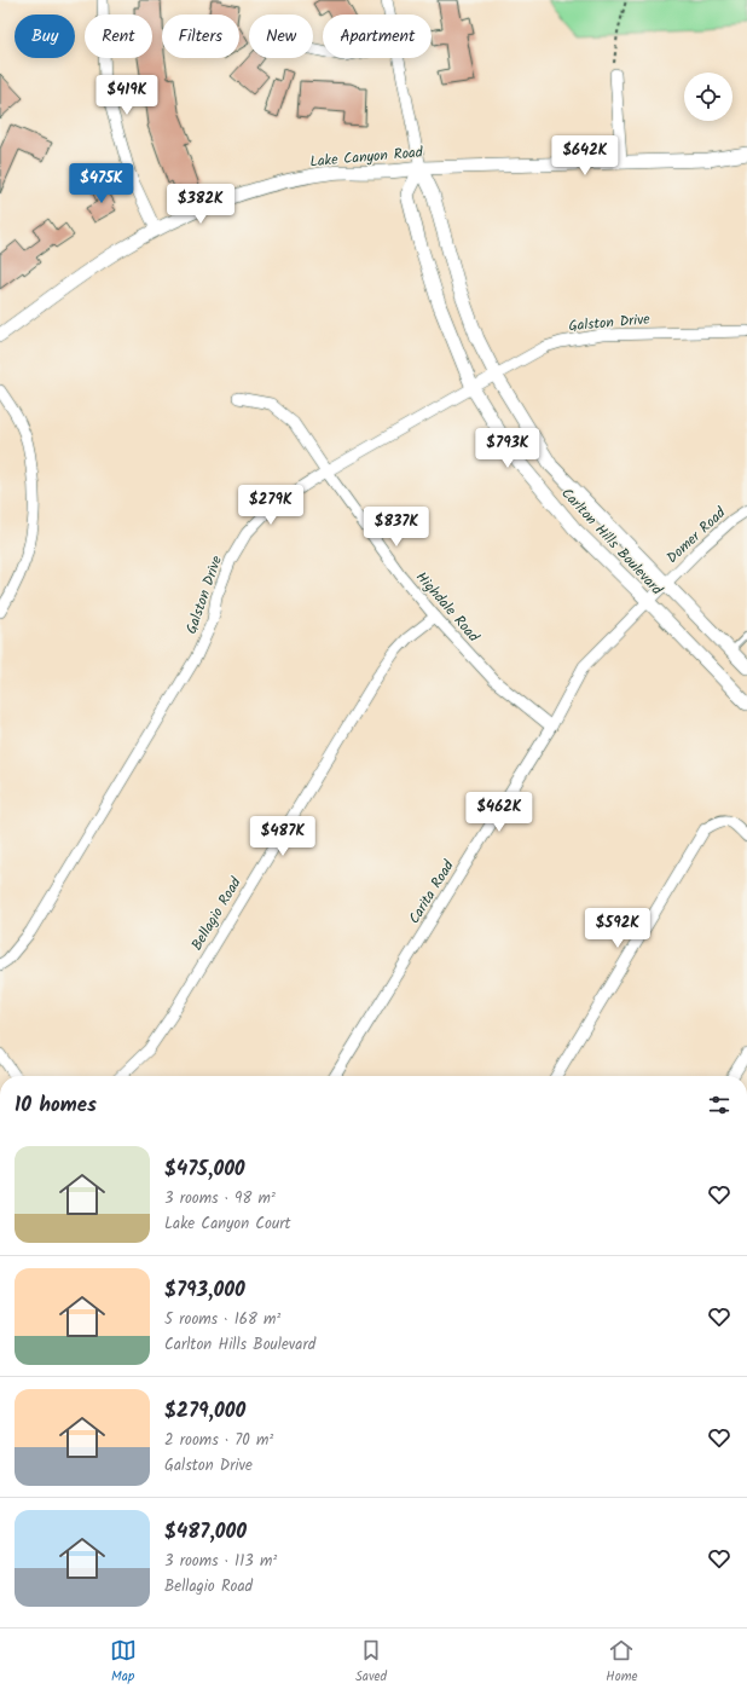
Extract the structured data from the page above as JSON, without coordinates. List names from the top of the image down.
{
  "streets": {
    "street": [
      "Lake Canyon Road",
      "Galston Drive",
      "Domer Road",
      "Carlton Hills Boulevard",
      "Highdale Road",
      "Carita Road",
      "Bellagio Road"
    ]
  },
  "crossings": [
    ["Lake Canyon Road", "Carlton Hills Boulevard"],
    ["Galston Drive", "Carlton Hills Boulevard"],
    ["Galston Drive", "Highdale Road"],
    ["Domer Road", "Carlton Hills Boulevard"],
    ["Domer Road", "Carita Road"],
    ["Carlton Hills Boulevard", "Carita Road"],
    ["Highdale Road", "Carita Road"],
    ["Highdale Road", "Bellagio Road"]
  ],
  "page": {
    "chip": [
      "Buy",
      "Rent",
      "Filters",
      "New",
      "Apartment"
    ],
    "price": [
      "$419K",
      "$642K",
      "$475K",
      "$382K",
      "$793K",
      "$279K",
      "$837K",
      "$462K",
      "$487K",
      "$592K"
    ],
    "heading": "10 homes",
    "list": [
      {
        "name": "$475,000",
        "note": "3 rooms · 98 m² · Lake Canyon Court"
      },
      {
        "name": "$793,000",
        "note": "5 rooms · 168 m² · Carlton Hills Boulevard"
      },
      {
        "name": "$279,000",
        "note": "2 rooms · 70 m² · Galston Drive"
      },
      {
        "name": "$487,000",
        "note": "3 rooms · 113 m² · Bellagio Road"
      }
    ],
    "tabs": ["Map", "Saved", "Home"]
  }
}
